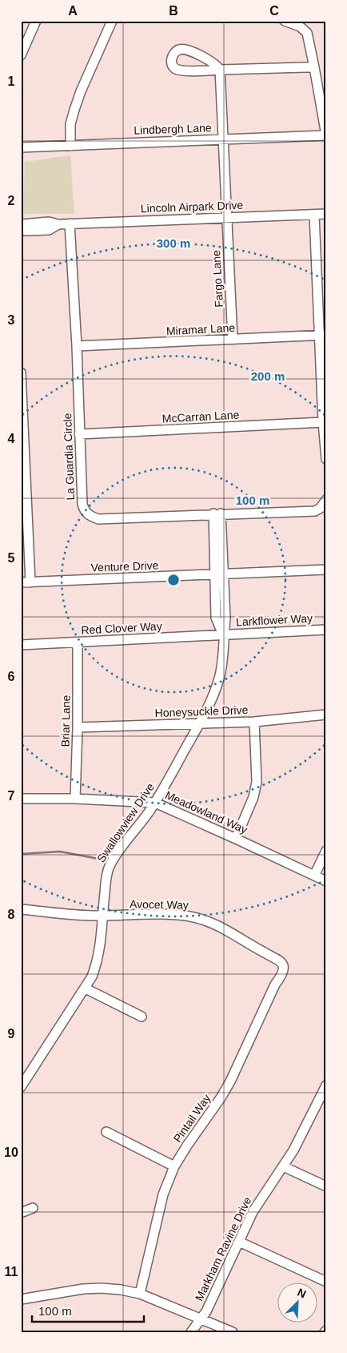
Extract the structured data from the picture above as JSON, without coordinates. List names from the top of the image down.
{
  "streets": {
    "street": [
      "Lindbergh Lane",
      "Lincoln Airpark Drive",
      "Fargo Lane",
      "Miramar Lane",
      "McCarran Lane",
      "La Guardia Circle",
      "Venture Drive",
      "Larkflower Way",
      "Red Clover Way",
      "Honeysuckle Drive",
      "Briar Lane",
      "Meadowland Way",
      "Swallowview Drive",
      "Avocet Way",
      "Pintail Way",
      "Markham Ravine Drive"
    ]
  },
  "crossings": [
    ["Lindbergh Lane", "Fargo Lane"],
    ["Lincoln Airpark Drive", "Fargo Lane"],
    ["Lincoln Airpark Drive", "La Guardia Circle"],
    ["Fargo Lane", "Miramar Lane"],
    ["Miramar Lane", "La Guardia Circle"],
    ["McCarran Lane", "La Guardia Circle"],
    ["La Guardia Circle", "Swallowview Drive"],
    ["Venture Drive", "Swallowview Drive"],
    ["Larkflower Way", "Red Clover Way"],
    ["Larkflower Way", "Swallowview Drive"],
    ["Red Clover Way", "Briar Lane"],
    ["Red Clover Way", "Swallowview Drive"],
    ["Honeysuckle Drive", "Briar Lane"],
    ["Honeysuckle Drive", "Swallowview Drive"],
    ["Briar Lane", "Meadowland Way"],
    ["Meadowland Way", "Swallowview Drive"],
    ["Swallowview Drive", "Avocet Way"],
    ["Avocet Way", "Pintail Way"]
  ],
  "scale_bar": "100 m",
  "north": "top right",
  "grid": {
    "columns": ["A", "B", "C"],
    "rows": [
      "1",
      "2",
      "3",
      "4",
      "5",
      "6",
      "7",
      "8",
      "9",
      "10",
      "11"
    ]
  },
  "rings": ["300 m", "200 m", "100 m"]
}
